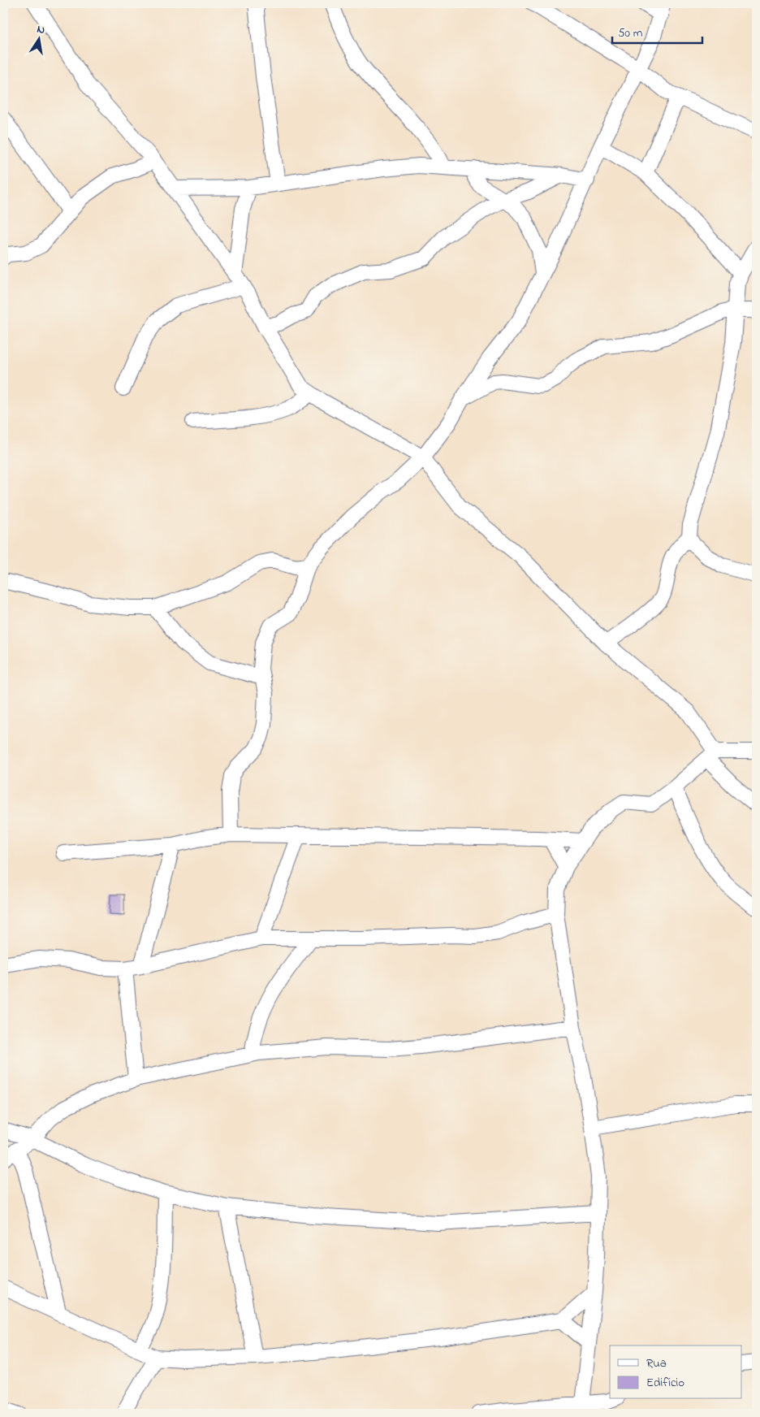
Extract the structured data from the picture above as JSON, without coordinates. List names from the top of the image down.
{
  "legend": ["Rua", "Edifício"],
  "scale_bar": "50 m",
  "north": "top"
}
